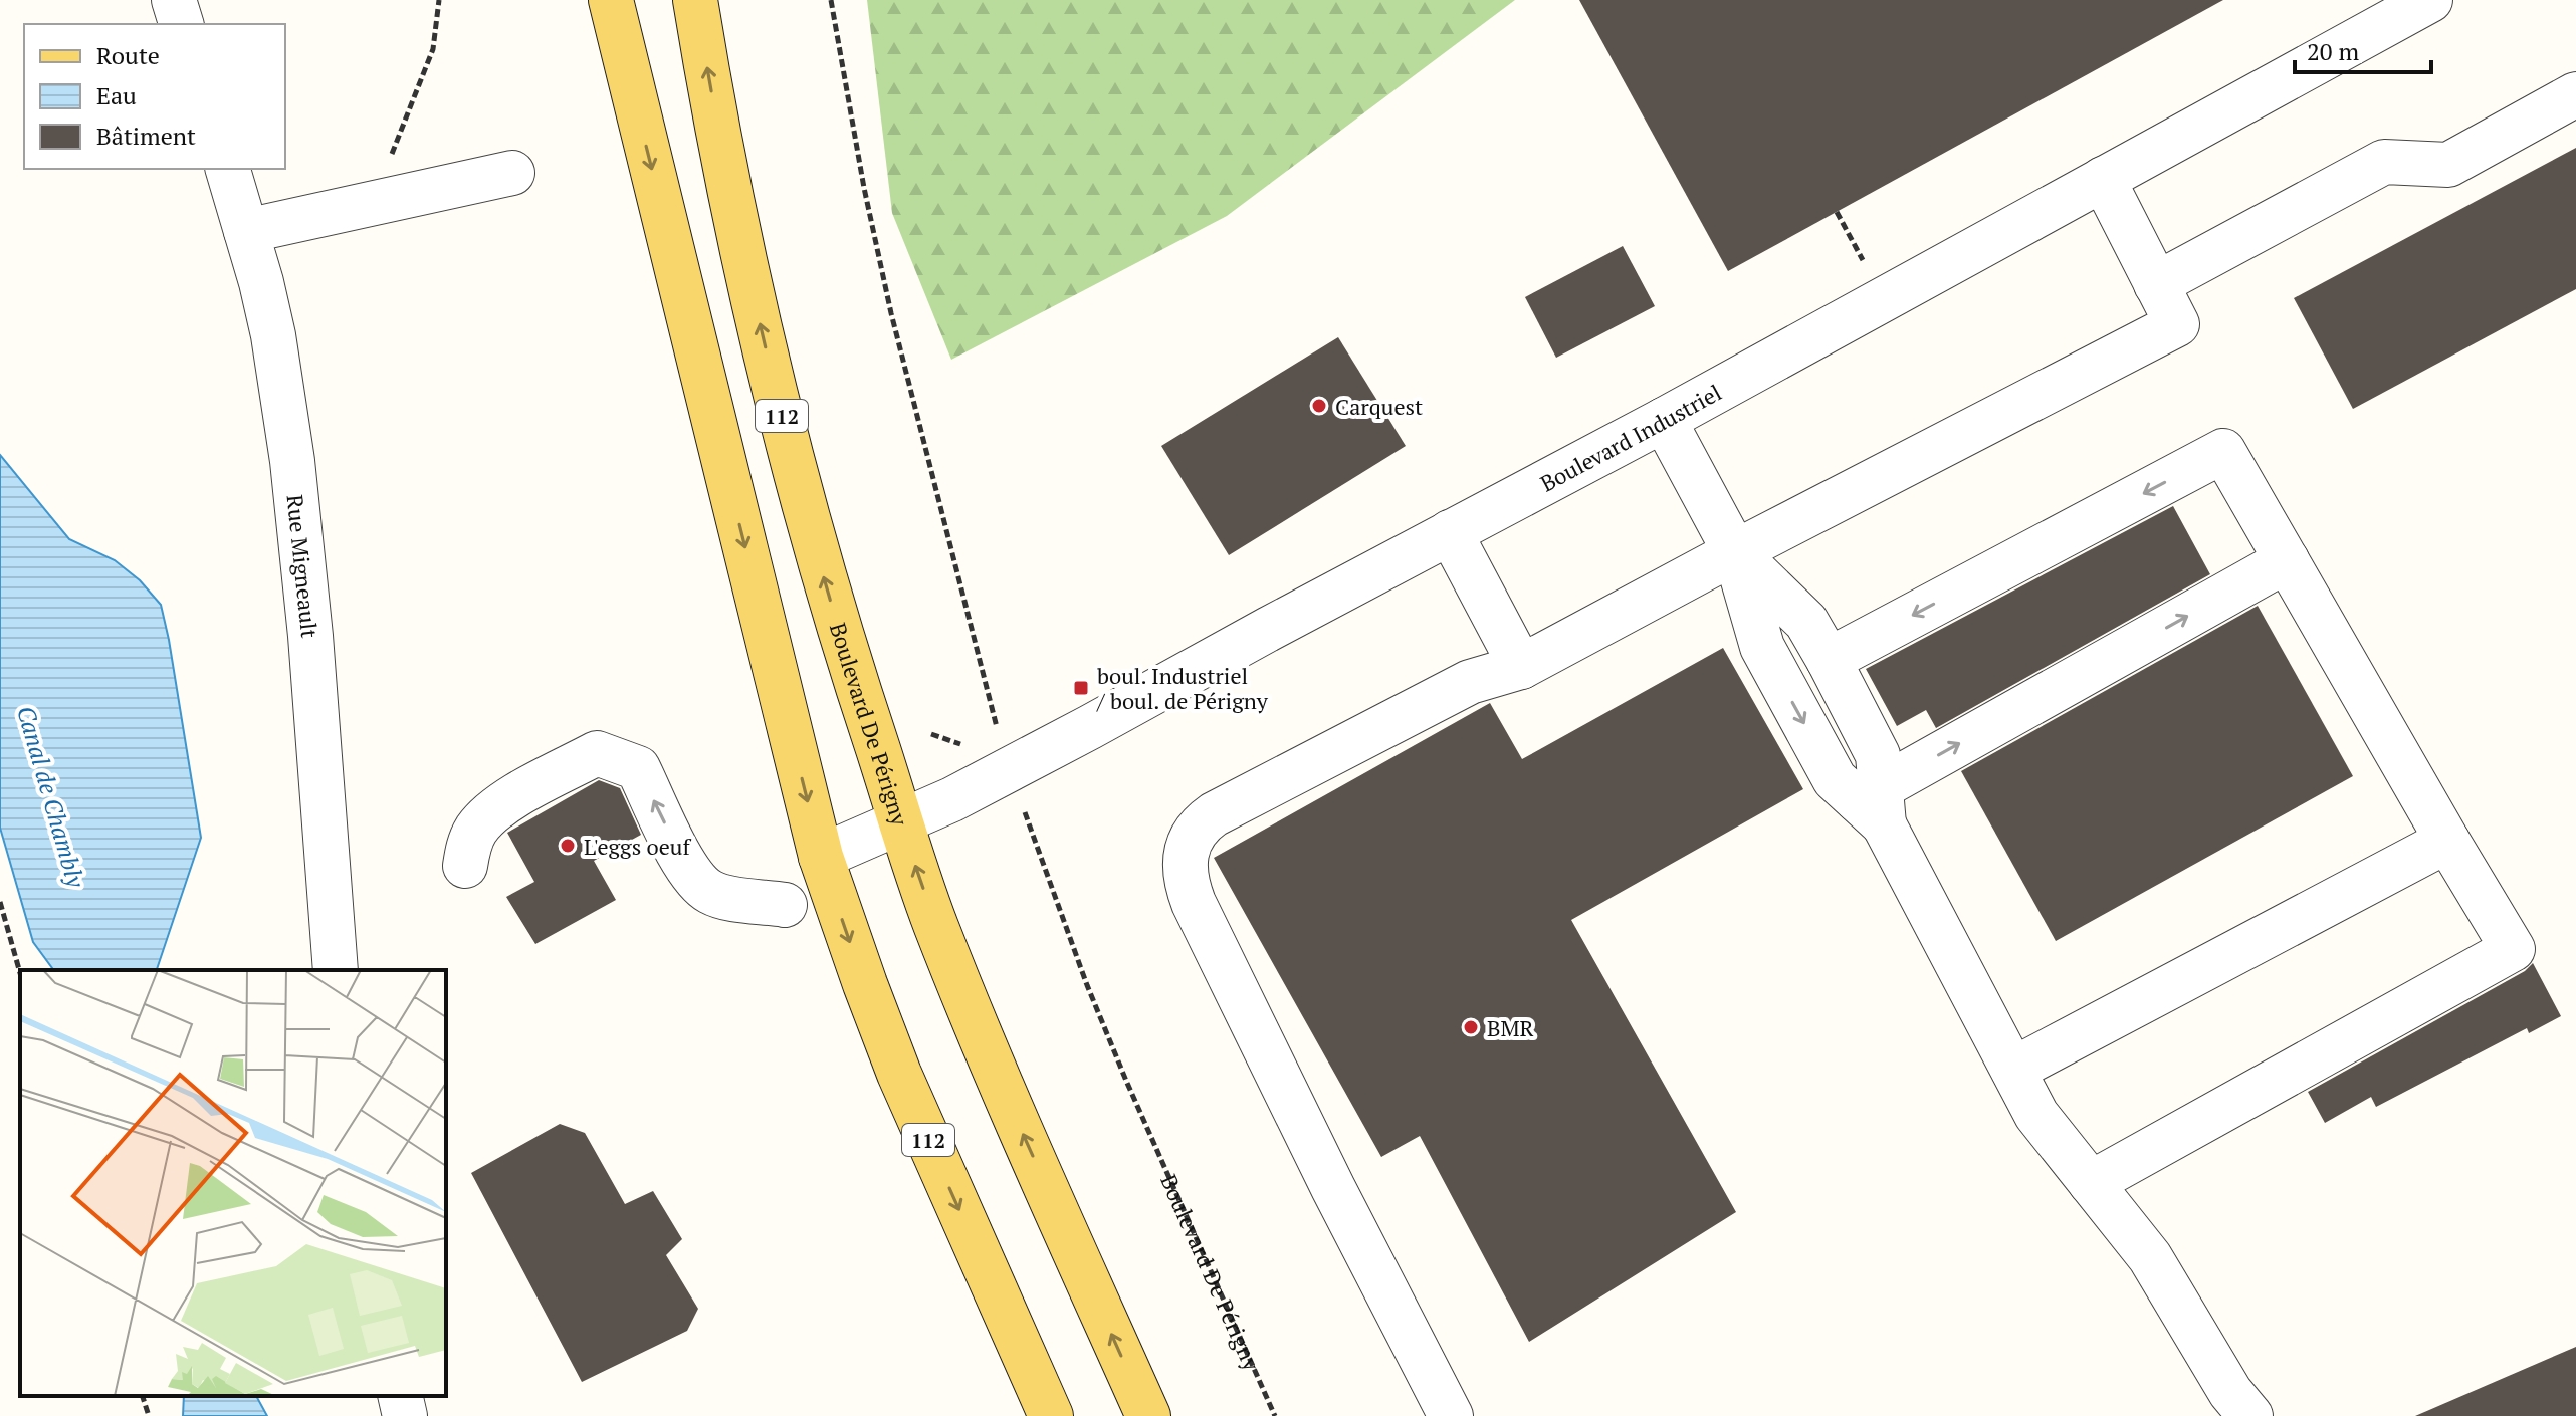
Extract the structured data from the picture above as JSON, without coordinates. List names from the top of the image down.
{
  "streets": {
    "main road": ["112", "Boulevard De Périgny"],
    "street": ["Boulevard Industriel", "Rue Migneault"]
  },
  "crossings": [
    ["112", "Boulevard Industriel"],
    ["Boulevard Industriel", "Boulevard De Périgny"]
  ],
  "water": ["Canal de Chambly"],
  "places": {
    "other": ["Carquest", "L'eggs oeuf", "BMR"],
    "transit": ["boul. Industriel / boul. de Périgny"]
  },
  "legend": ["Route", "Eau", "Bâtiment"],
  "scale_bar": "20 m"
}
